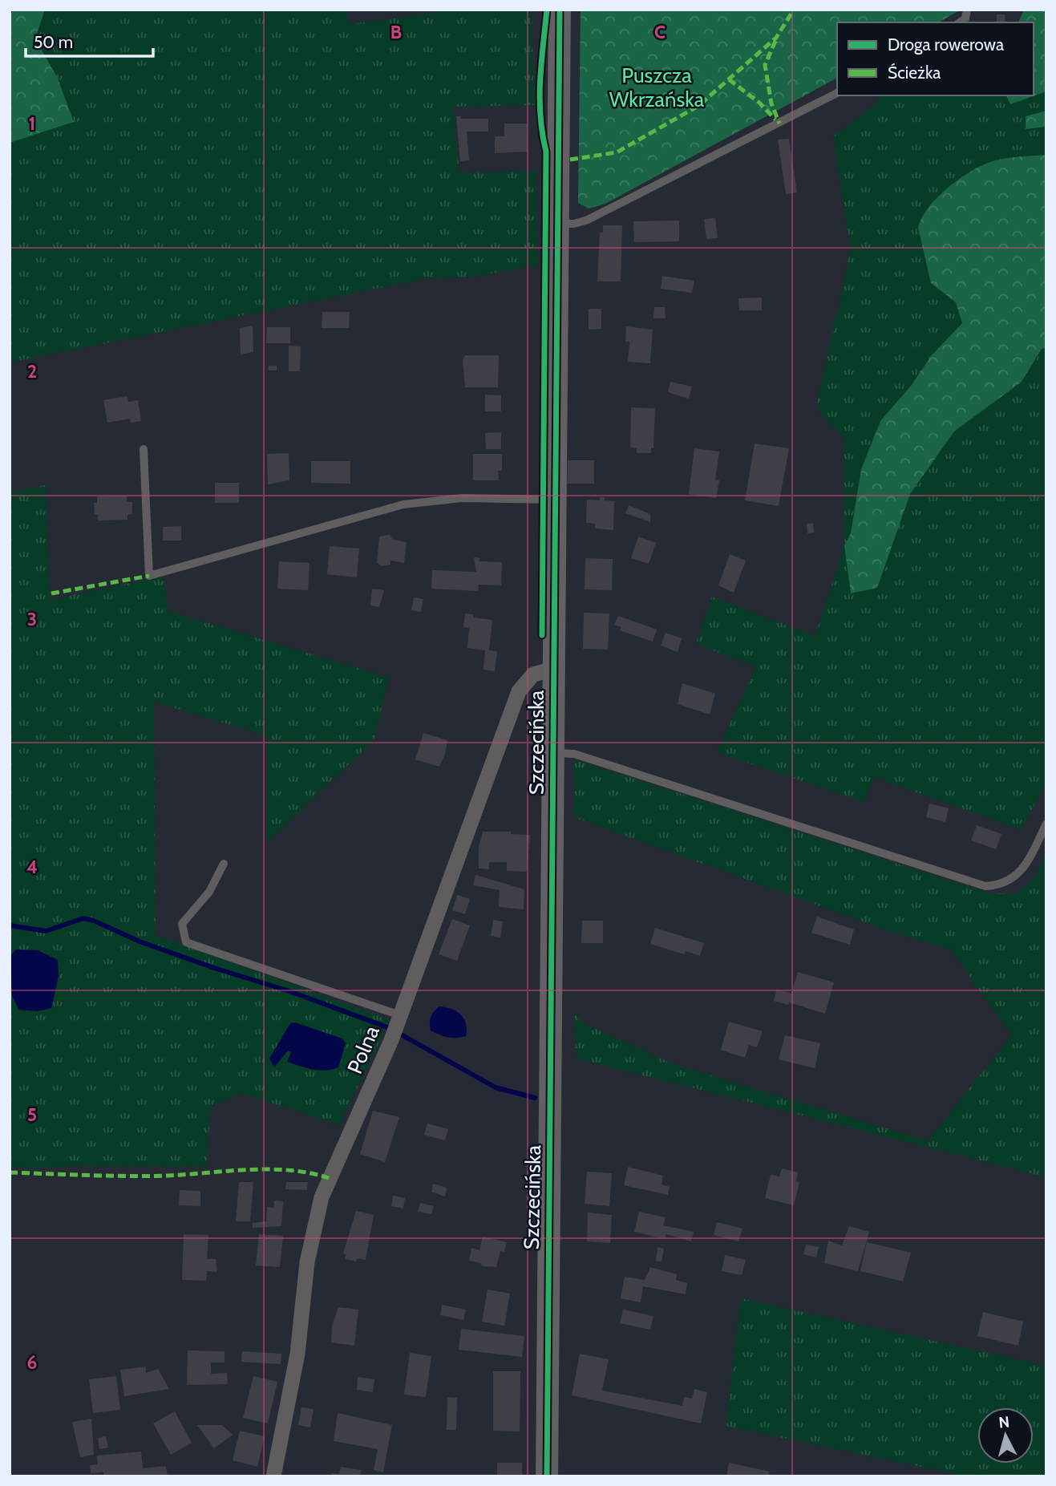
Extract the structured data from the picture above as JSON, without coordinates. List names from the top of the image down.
{
  "streets": {
    "street": ["Szczecińska", "Polna"]
  },
  "crossings": [
    ["Szczecińska", "Polna"]
  ],
  "parks": ["Puszcza Wkrzańska"],
  "legend": ["Droga rowerowa", "Ścieżka"],
  "scale_bar": "50 m",
  "north": "top",
  "grid": {
    "columns": ["B", "C"],
    "rows": [
      "1",
      "2",
      "3",
      "4",
      "5",
      "6"
    ]
  }
}
